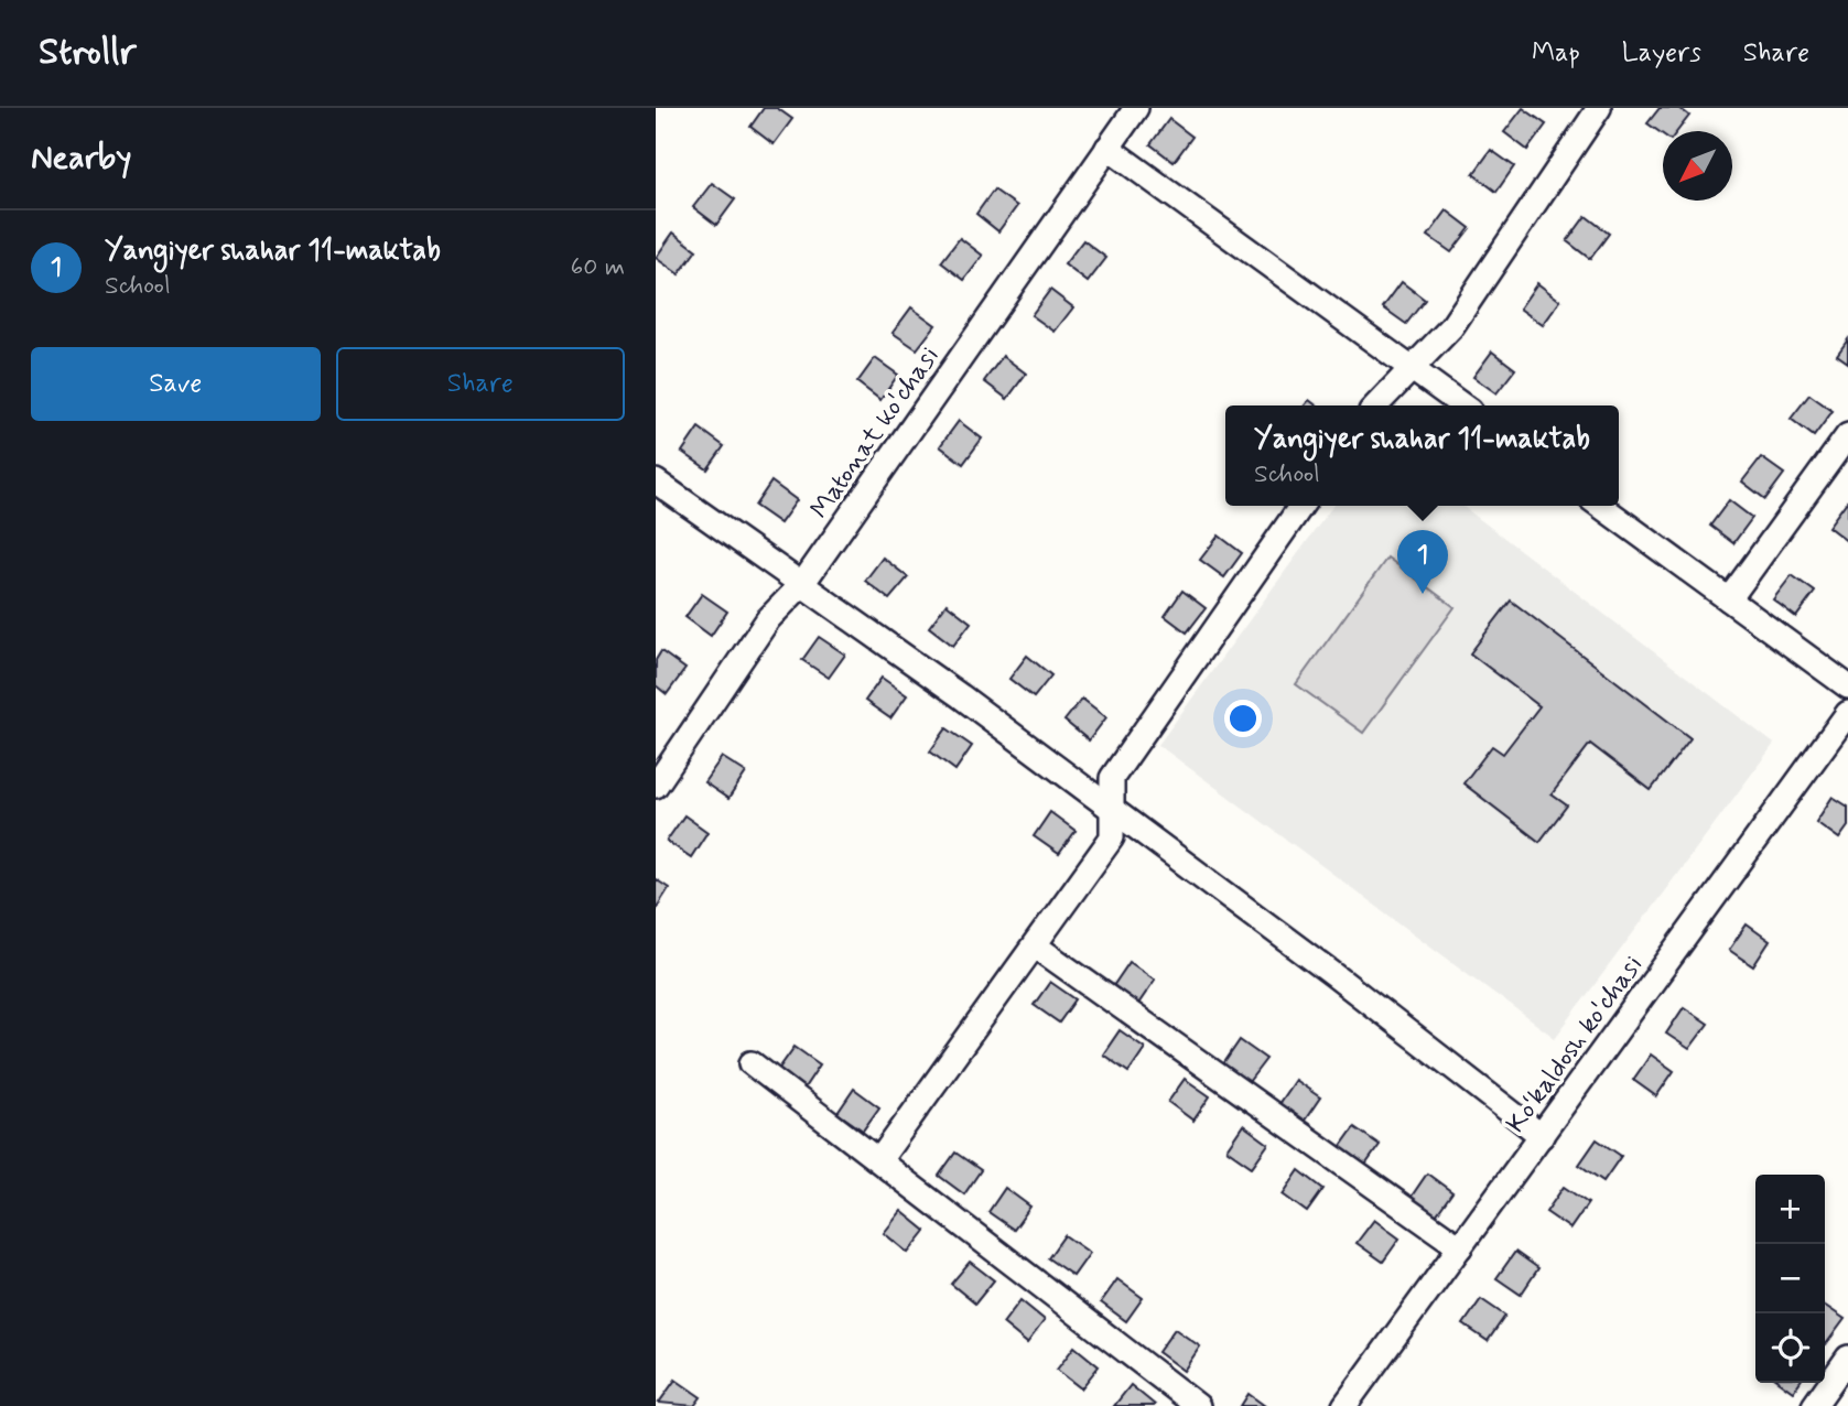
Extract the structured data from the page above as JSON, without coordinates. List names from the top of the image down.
{
  "streets": {
    "street": ["Matonat ko'chasi", "Ko‘kaldosh ko'chasi"]
  },
  "north": "bottom left",
  "page": {
    "header": "Strollr",
    "nav": ["Map", "Layers", "Share"],
    "heading": "Nearby",
    "list": [
      {
        "mark": "1",
        "name": "Yangiyer shahar 11-maktab",
        "note": "School",
        "value": "60 m"
      }
    ],
    "buttons": ["Save", "Share"],
    "popup": ["Yangiyer shahar 11-maktab", "School"],
    "pins": "1",
    "map_buttons": ["+", "−"]
  }
}
